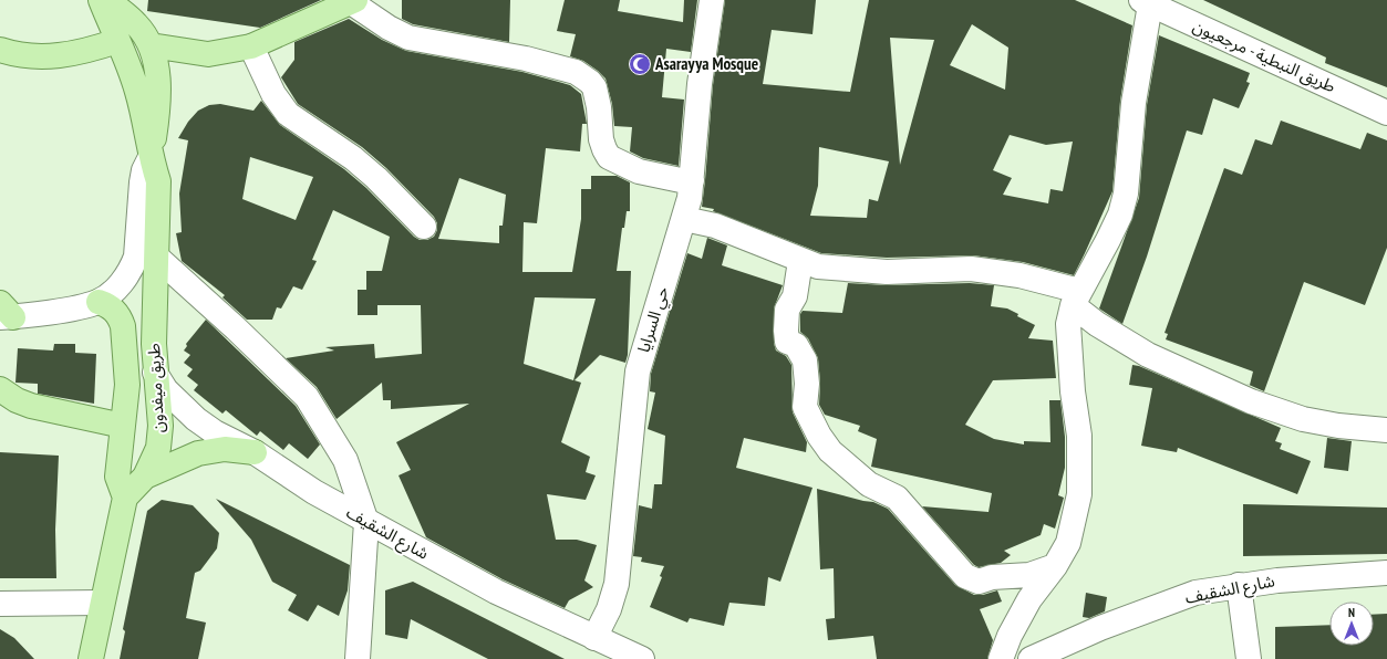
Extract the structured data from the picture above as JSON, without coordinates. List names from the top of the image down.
{
  "streets": {
    "main road": ["طريق ميفدون"],
    "street": ["طريق النبطية - مرجعيون", "حي السرايا", "شارع الشقيف"]
  },
  "crossings": [
    ["حي السرايا", "شارع الشقيف"],
    ["طريق ميفدون", "شارع الشقيف"]
  ],
  "places": {
    "mosque": ["Asarayya Mosque"]
  },
  "north": "top"
}
